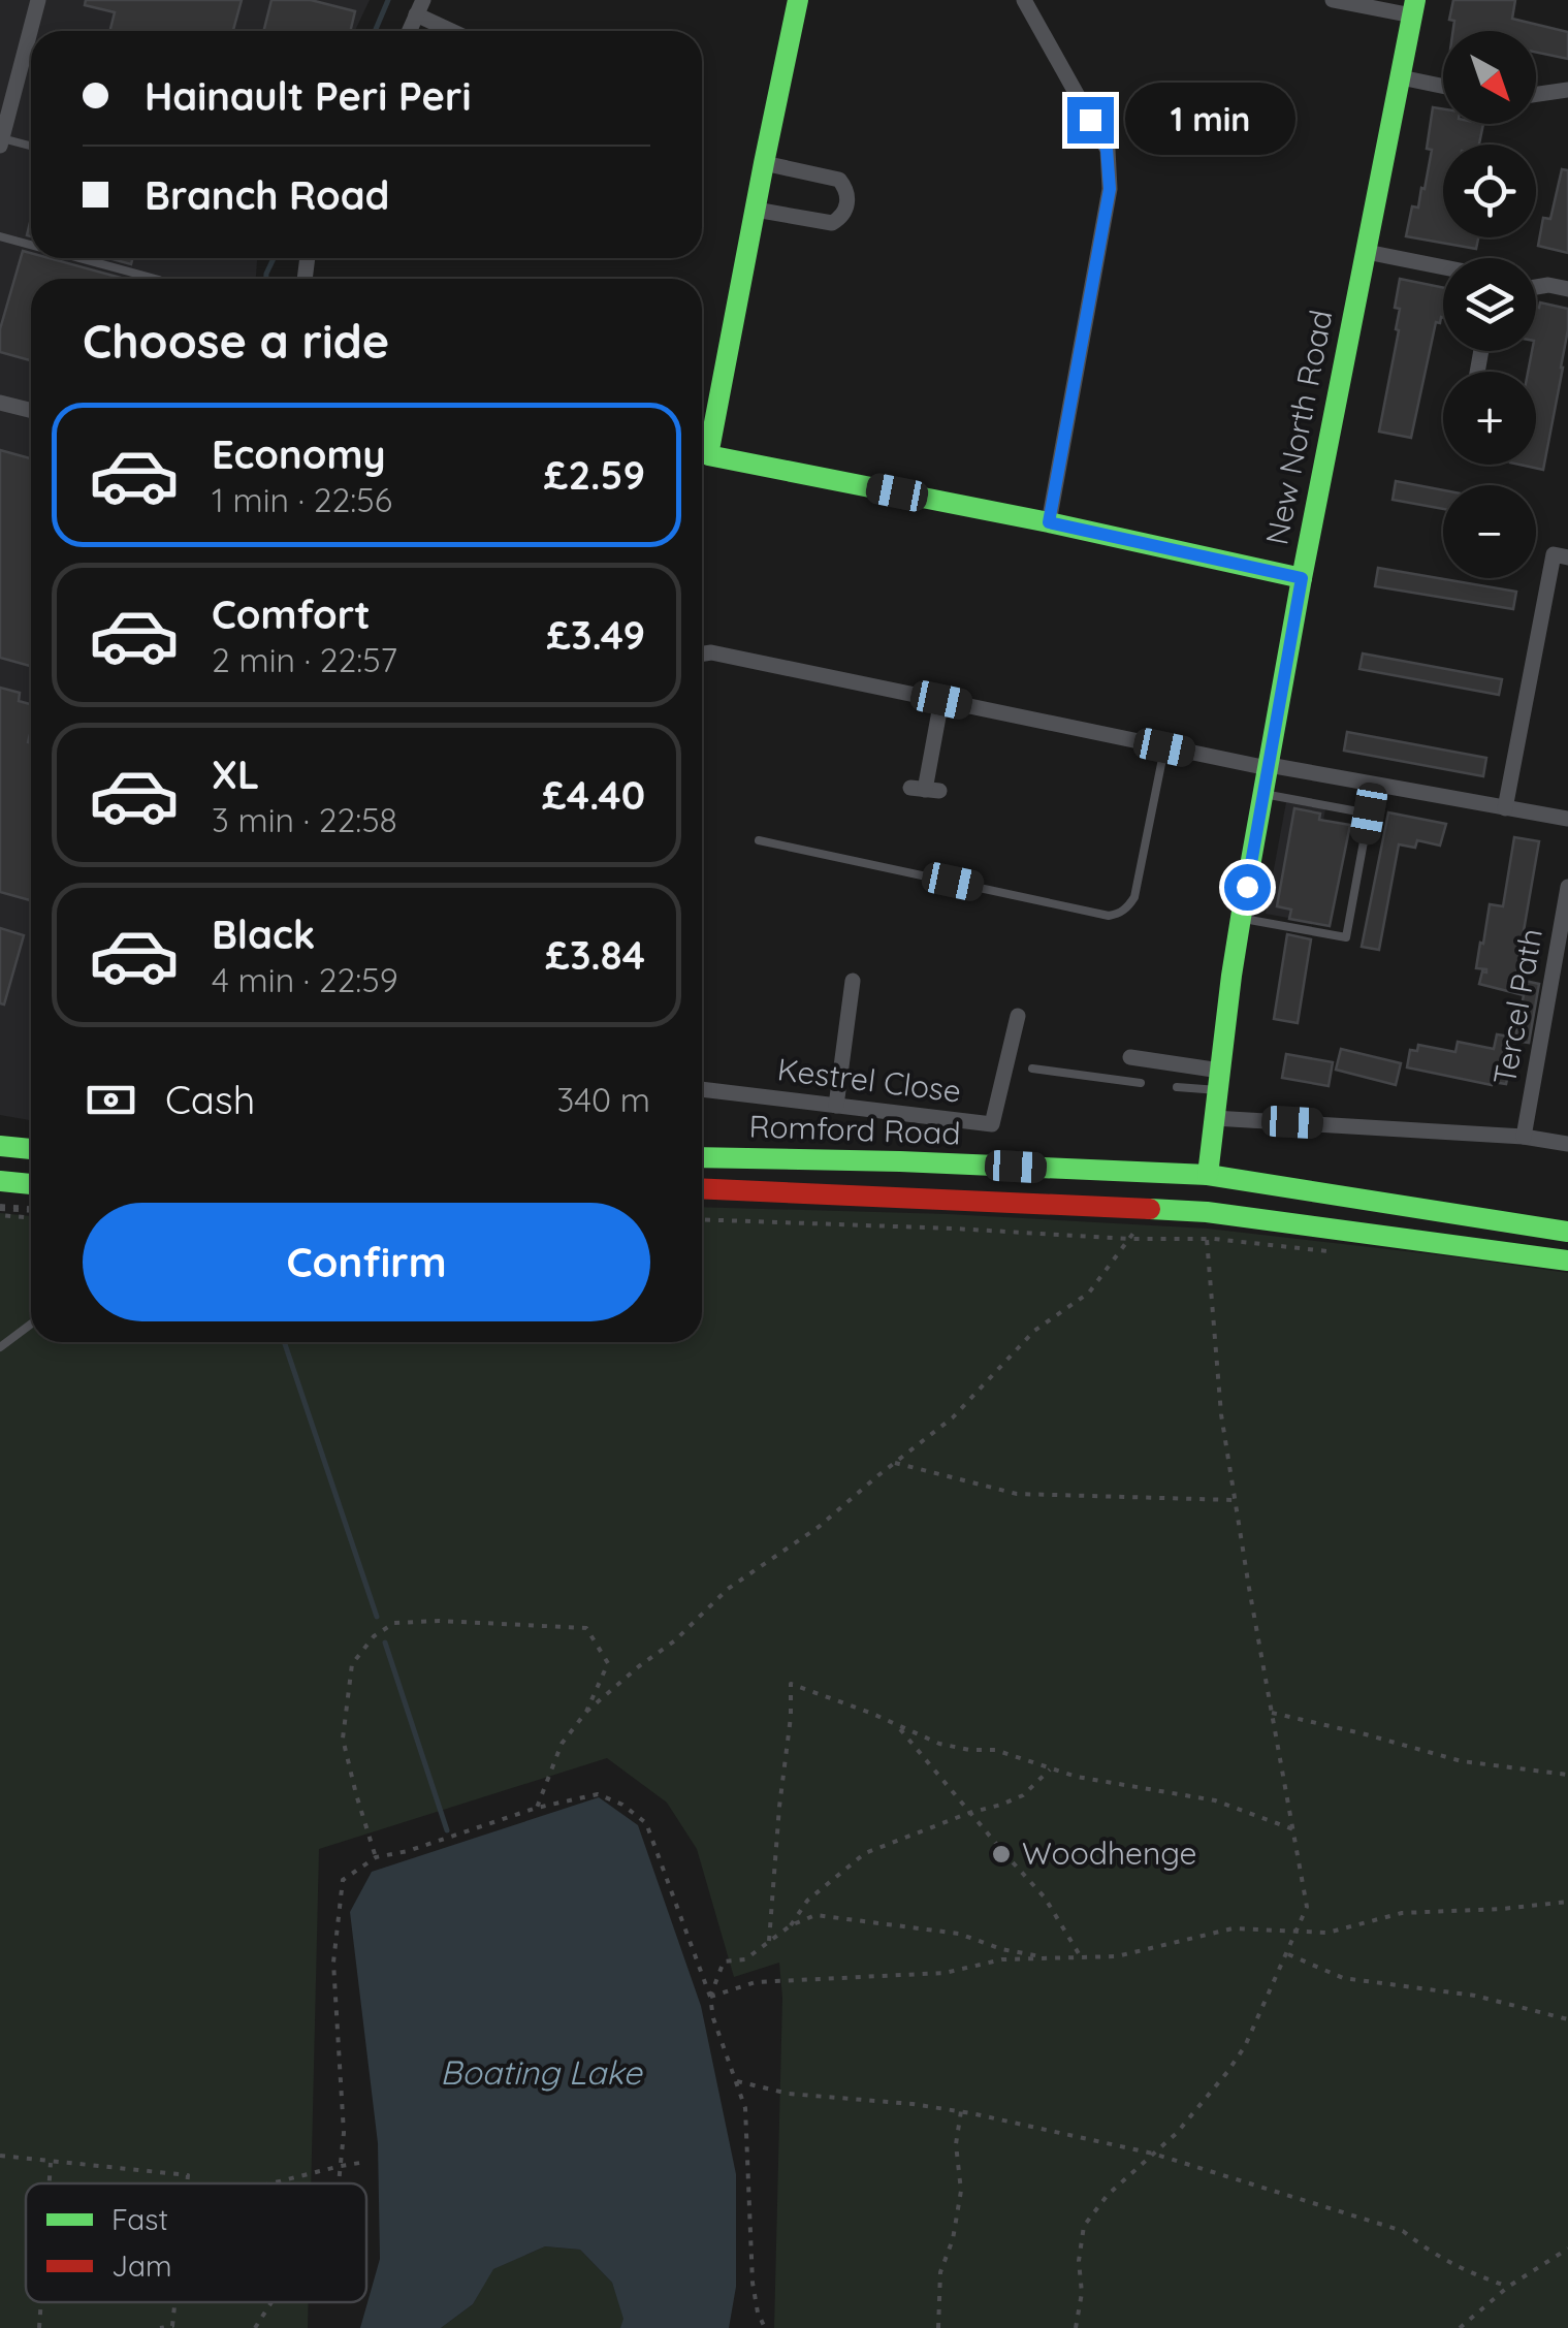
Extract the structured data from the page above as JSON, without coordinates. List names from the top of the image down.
{
  "streets": {
    "street": [
      "New North Road",
      "Tercel Path",
      "Kestrel Close",
      "Romford Road"
    ]
  },
  "crossings": [
    ["New North Road", "Romford Road"]
  ],
  "water": ["Boating Lake"],
  "places": ["Woodhenge"],
  "legend": ["Fast", "Jam"],
  "north": "bottom right",
  "page": {
    "map_buttons": ["+", "−"],
    "banner": ["Hainault Peri Peri", "Branch Road"],
    "bubble": "1 min",
    "heading": "Choose a ride",
    "list": [
      {
        "name": "Economy",
        "note": "1 min · 22:56",
        "value": "£2.59"
      },
      {
        "name": "Comfort",
        "note": "2 min · 22:57",
        "value": "£3.49"
      },
      {
        "name": "XL",
        "note": "3 min · 22:58",
        "value": "£4.40"
      },
      {
        "name": "Black",
        "note": "4 min · 22:59",
        "value": "£3.84"
      }
    ],
    "pay": ["Cash", "340 m"],
    "buttons": "Confirm"
  }
}
